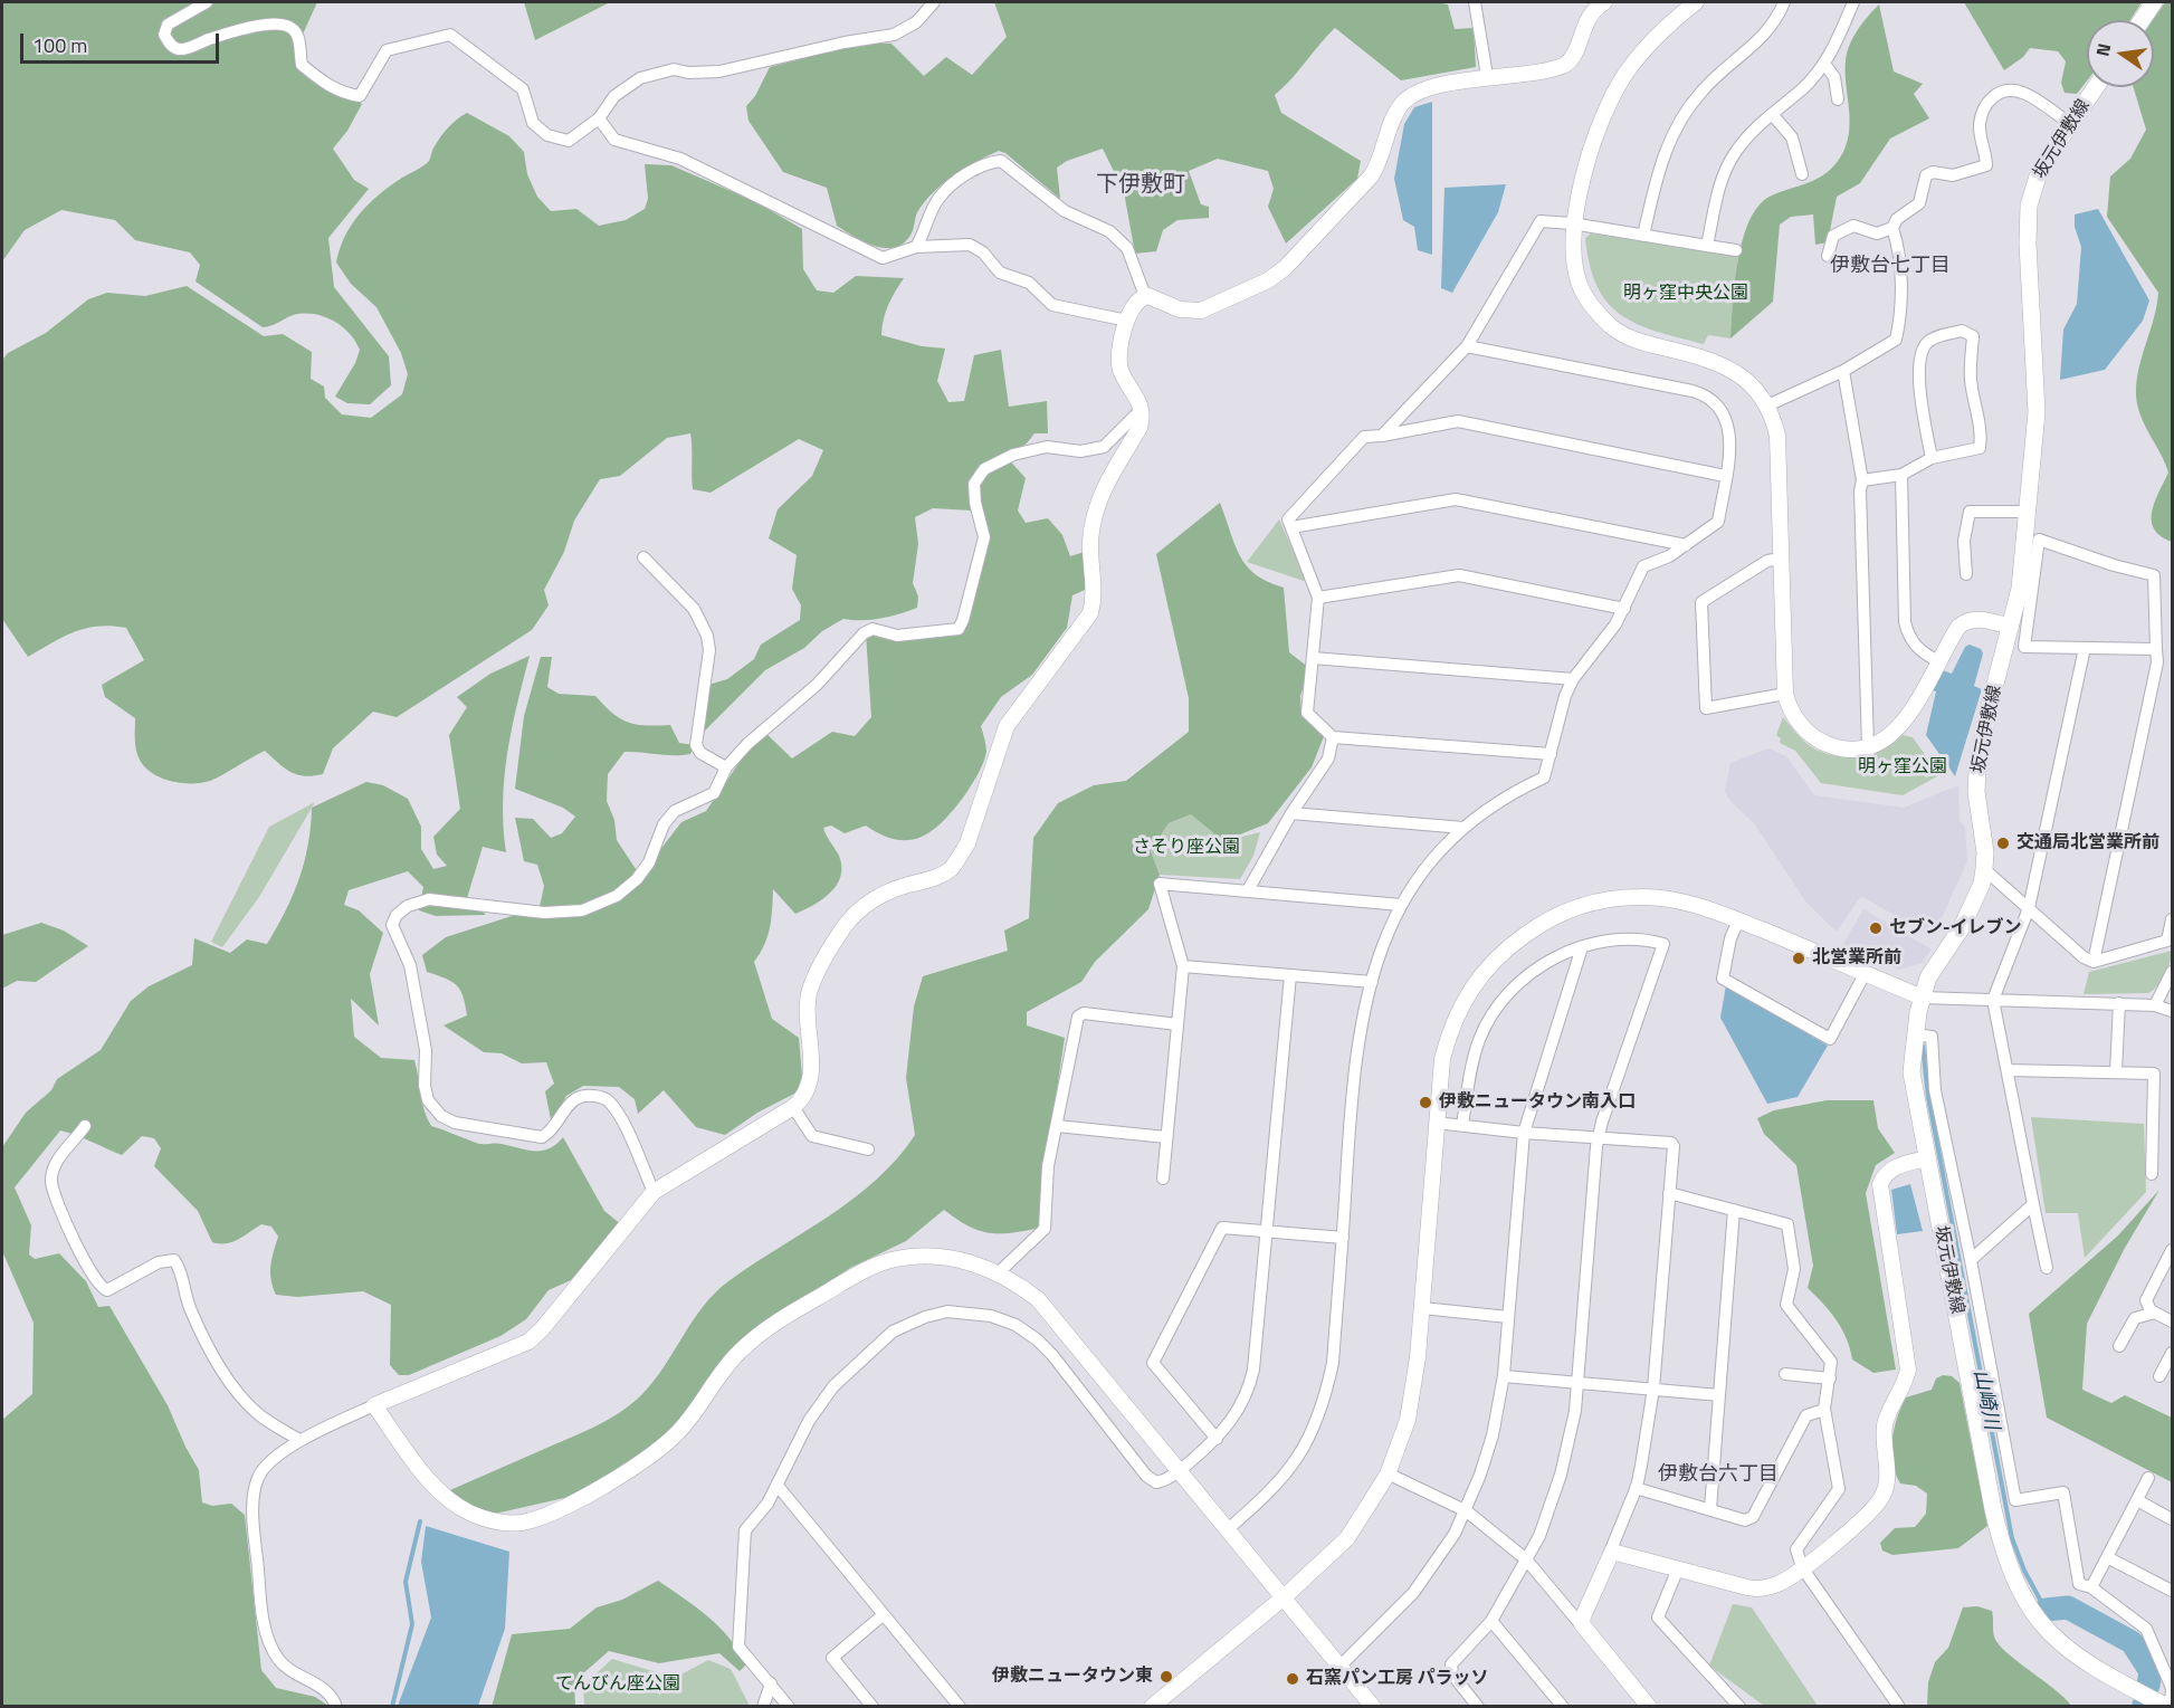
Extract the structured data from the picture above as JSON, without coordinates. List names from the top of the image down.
{
  "streets": {
    "main road": ["坂元伊敷線"]
  },
  "districts": ["下伊敷町", "伊敷台七丁目", "伊敷台六丁目"],
  "water": ["山崎川"],
  "parks": [
    "明ヶ窪中央公園",
    "明ヶ窪公園",
    "さそり座公園",
    "てんびん座公園"
  ],
  "places": [
    "交通局北営業所前",
    "セブン-イレブン",
    "北営業所前",
    "伊敷ニュータウン南入口",
    "伊敷ニュータウン東",
    "石窯パン工房 パラッソ"
  ],
  "scale_bar": "100 m",
  "north": "left"
}
